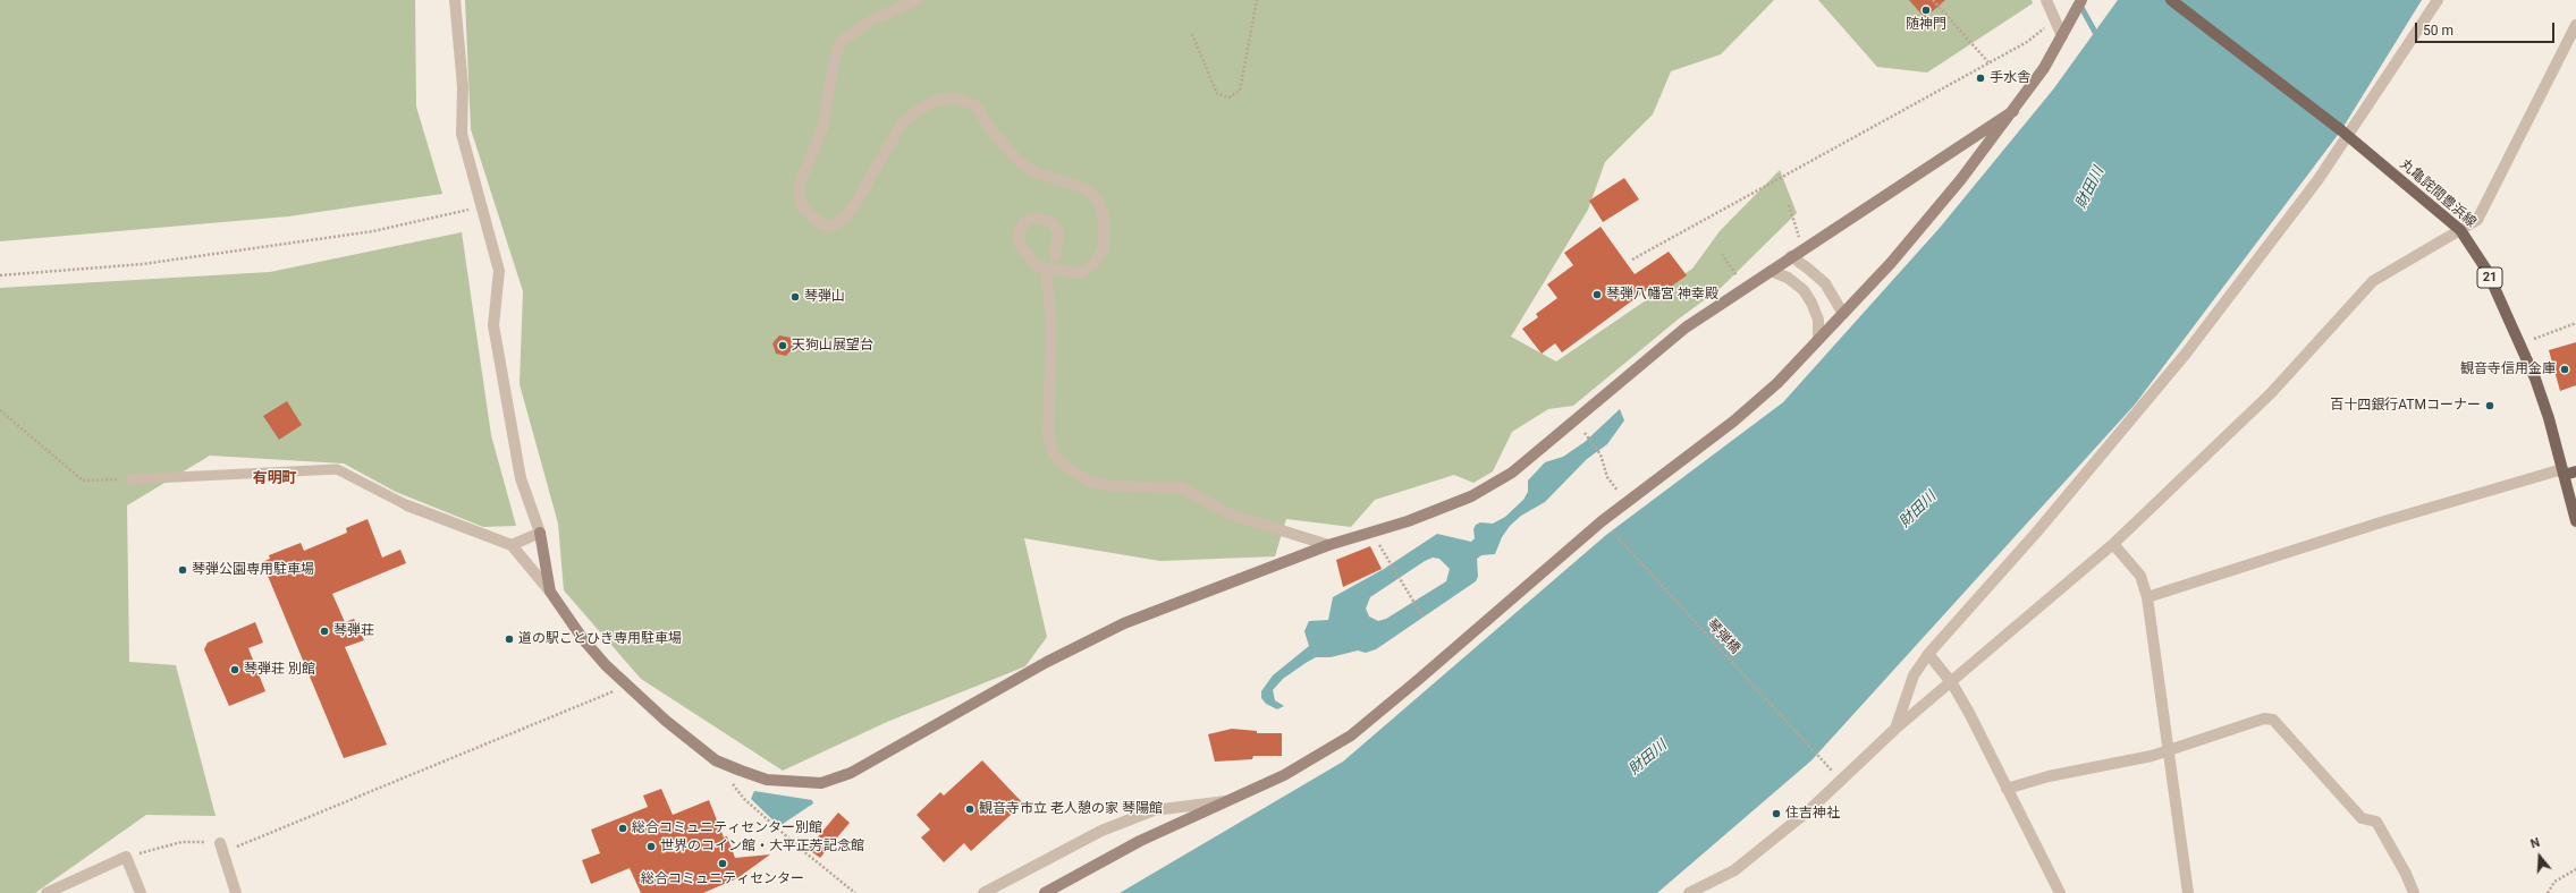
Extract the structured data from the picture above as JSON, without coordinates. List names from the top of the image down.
{
  "streets": {
    "main road": ["丸亀詫間豊浜線", "21"],
    "path": ["琴弾橋"]
  },
  "districts": ["有明町"],
  "water": ["財田川"],
  "places": [
    "随神門",
    "手水舎",
    "琴弾八幡宮 神幸殿",
    "琴弾山",
    "天狗山展望台",
    "観音寺信用金庫",
    "百十四銀行ATMコーナー",
    "琴弾公園専用駐車場",
    "琴弾荘",
    "道の駅ことひき専用駐車場",
    "琴弾荘 別館",
    "観音寺市立 老人憩の家 琴陽館",
    "住吉神社",
    "総合コミュニティセンター別館",
    "世界のコイン館・大平正芳記念館",
    "総合コミュニティセンター"
  ],
  "scale_bar": "50 m",
  "north": "top"
}
